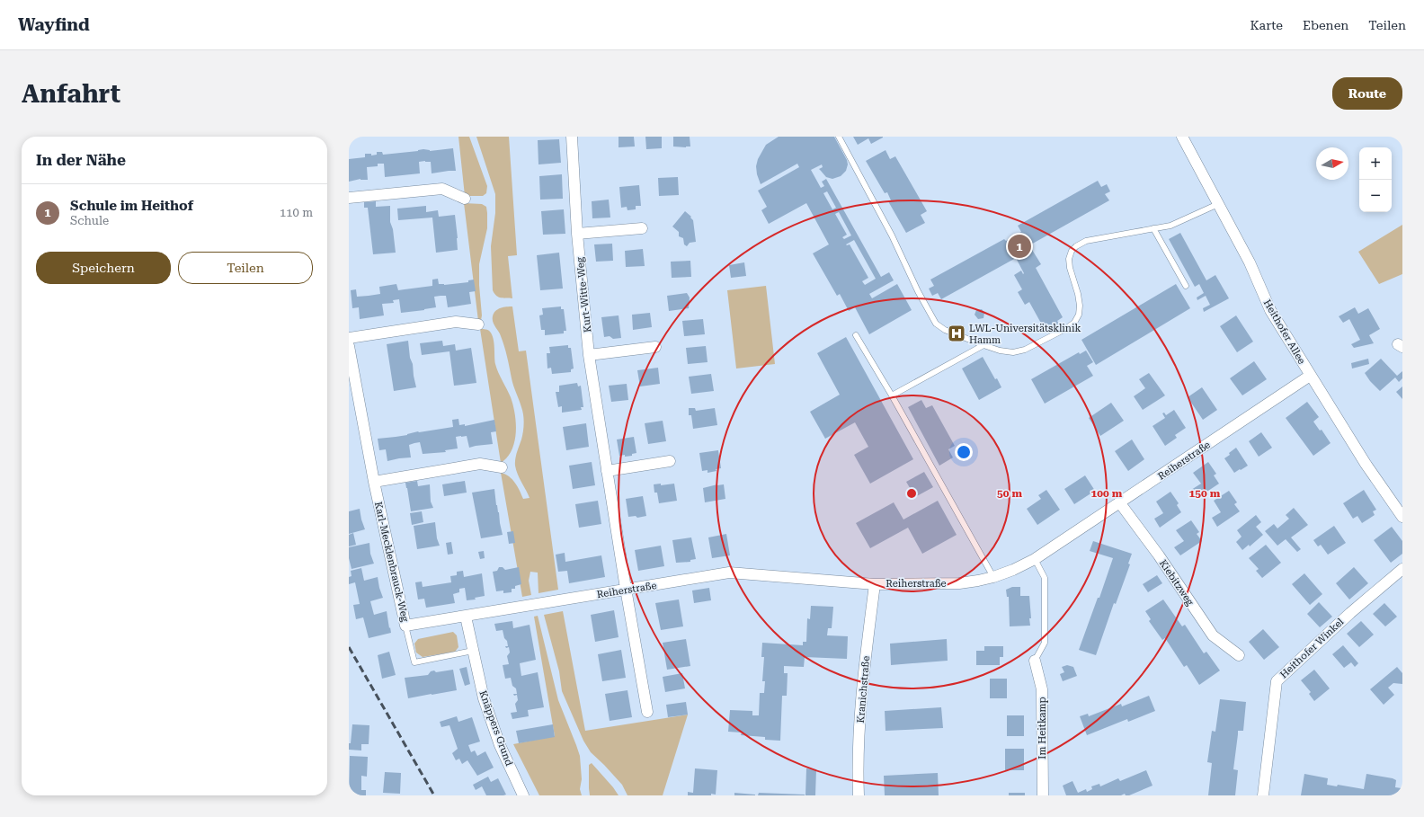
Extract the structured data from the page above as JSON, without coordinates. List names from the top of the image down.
{
  "streets": {
    "street": [
      "Kurt-Witte-Weg",
      "Heithofer Allee",
      "Reiherstraße",
      "Karl-Mecklenbrauck-Weg",
      "Kiebitzweg",
      "Heithofer Winkel",
      "Kranichstraße",
      "Knäppers Grund",
      "Im Heitkamp"
    ]
  },
  "crossings": [
    ["Kurt-Witte-Weg", "Reiherstraße"],
    ["Heithofer Allee", "Reiherstraße"],
    ["Reiherstraße", "Karl-Mecklenbrauck-Weg"],
    ["Reiherstraße", "Kiebitzweg"],
    ["Reiherstraße", "Kranichstraße"],
    ["Reiherstraße", "Knäppers Grund"],
    ["Karl-Mecklenbrauck-Weg", "Knäppers Grund"]
  ],
  "places": {
    "hospital": ["LWL-Universitätsklinik Hamm"]
  },
  "north": "right",
  "page": {
    "header": "Wayfind",
    "nav": ["Karte", "Ebenen", "Teilen"],
    "buttons": [
      "Route",
      ["Speichern", "Teilen"]
    ],
    "title": "Anfahrt",
    "heading": "In der Nähe",
    "map_buttons": ["+", "−"],
    "list": [
      {
        "mark": "1",
        "name": "Schule im Heithof",
        "note": "Schule",
        "value": "110 m"
      }
    ],
    "pins": "1"
  },
  "rings": ["50 m", "100 m", "150 m"]
}
